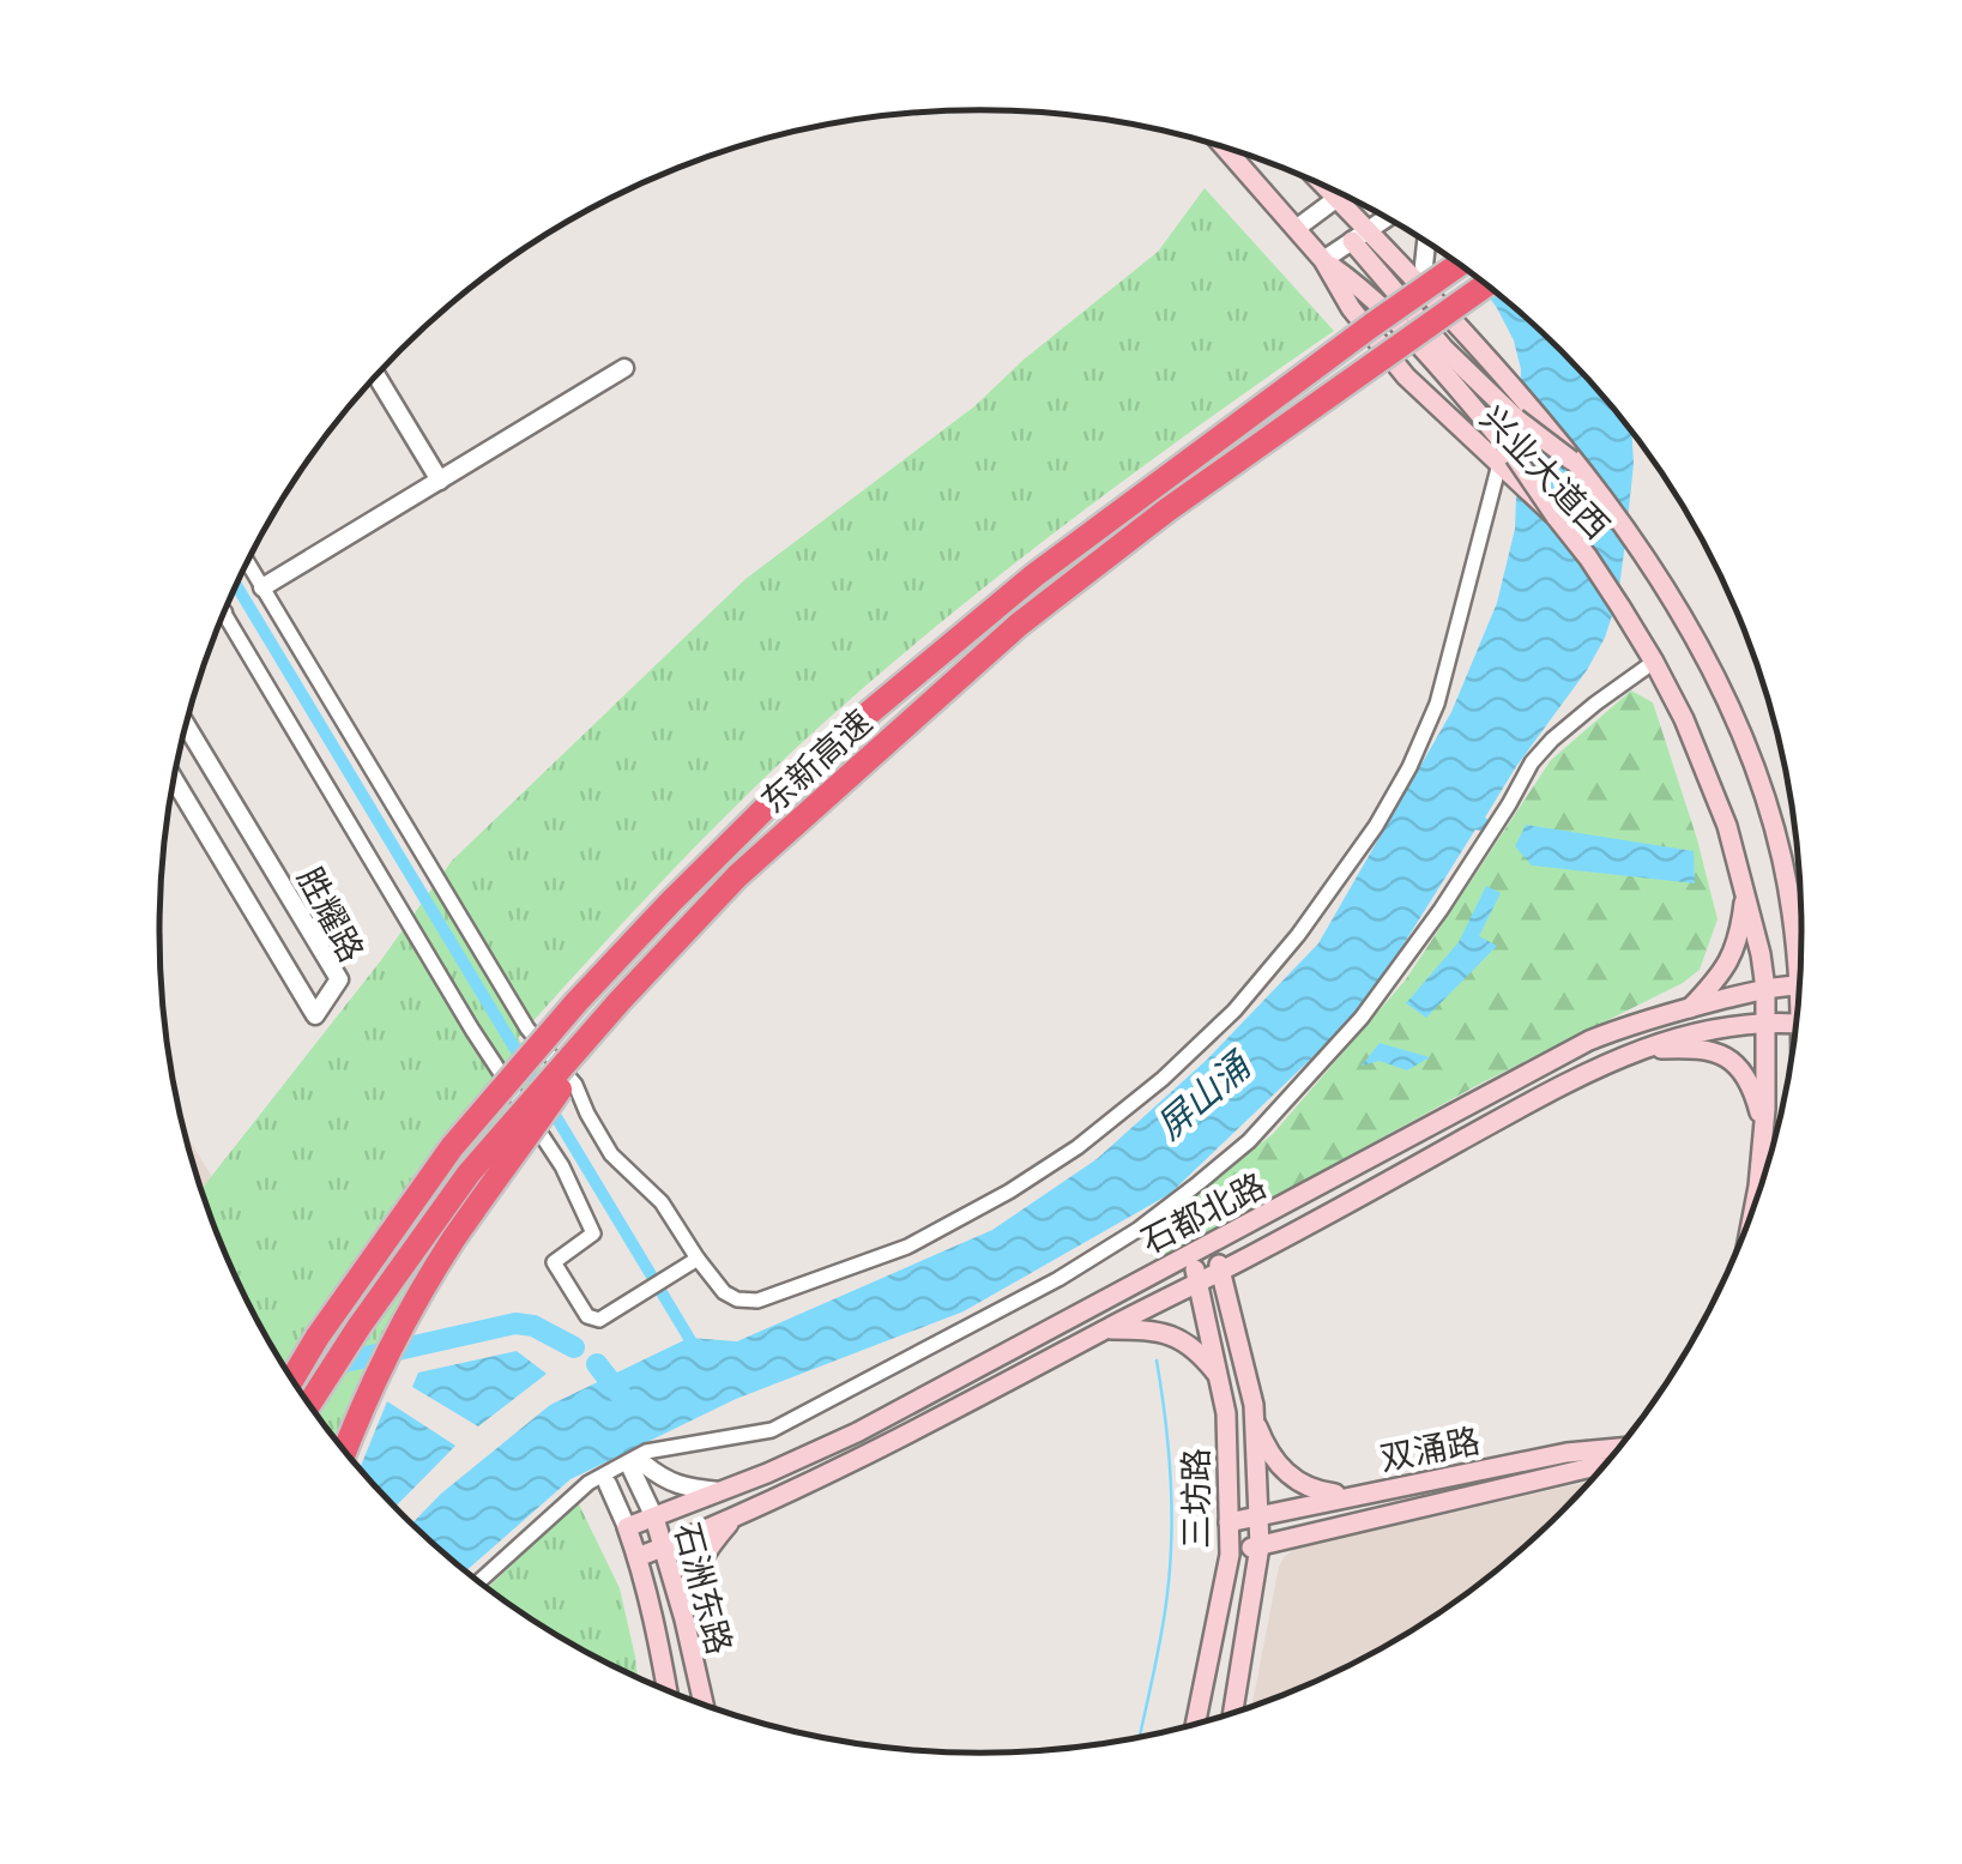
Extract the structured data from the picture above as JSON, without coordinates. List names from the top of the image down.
{
  "streets": {
    "highway": ["东新高速"],
    "main road": [
      "兴业大道西",
      "石都北路",
      "双涌路",
      "三坊路",
      "石洲东路"
    ],
    "street": ["胜耀路"]
  },
  "crossings": [
    ["兴业大道西", "石都北路"],
    ["石都北路", "三坊路"],
    ["石都北路", "石洲东路"],
    ["双涌路", "三坊路"]
  ],
  "water": ["屏山涌"]
}
